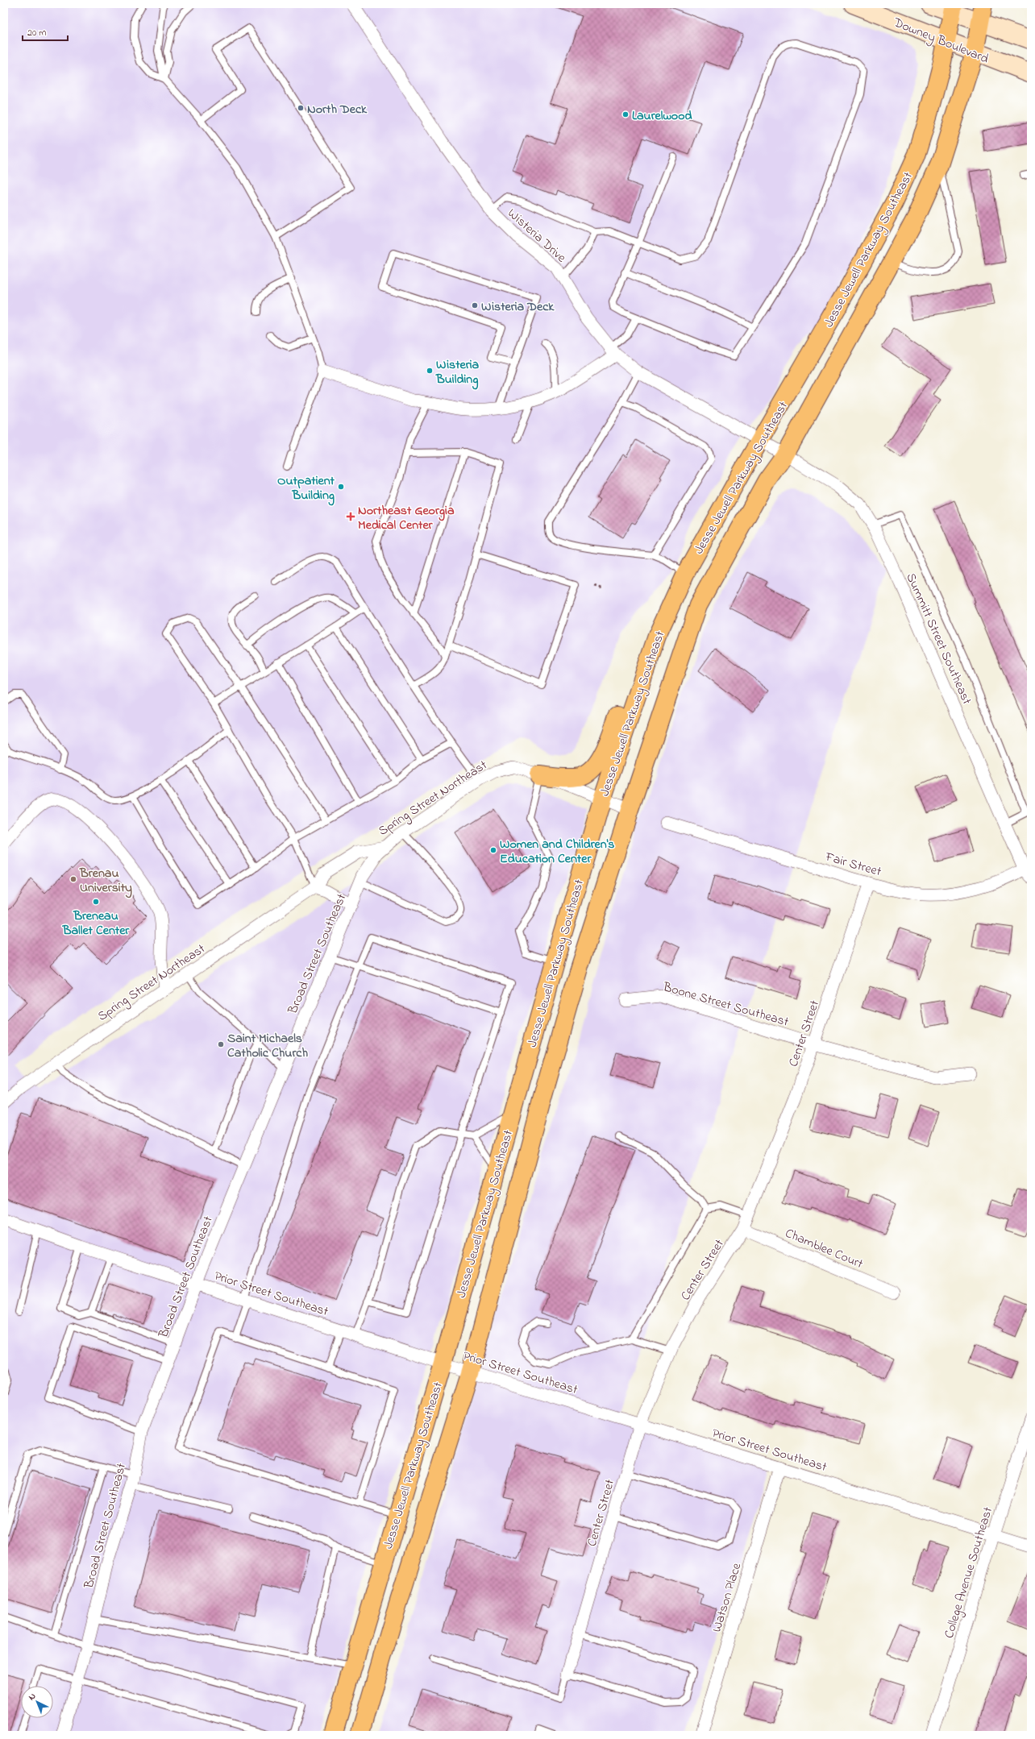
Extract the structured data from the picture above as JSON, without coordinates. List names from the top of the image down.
{
  "streets": {
    "main road": ["Downey Boulevard", "Jesse Jewell Parkway Southeast"],
    "street": [
      "Wisteria Drive",
      "Summitt Street Southeast",
      "Spring Street Northeast",
      "Fair Street",
      "Broad Street Southeast",
      "Boone Street Southeast",
      "Center Street",
      "Chamblee Court",
      "Prior Street Southeast",
      "College Avenue Southeast",
      "Watson Place"
    ]
  },
  "crossings": [
    ["Downey Boulevard", "Jesse Jewell Parkway Southeast"],
    ["Wisteria Drive", "Jesse Jewell Parkway Southeast"],
    ["Wisteria Drive", "Summitt Street Southeast"],
    ["Jesse Jewell Parkway Southeast", "Summitt Street Southeast"],
    ["Jesse Jewell Parkway Southeast", "Spring Street Northeast"],
    ["Jesse Jewell Parkway Southeast", "Prior Street Southeast"],
    ["Summitt Street Southeast", "Fair Street"],
    ["Spring Street Northeast", "Broad Street Southeast"],
    ["Fair Street", "Center Street"],
    ["Broad Street Southeast", "Prior Street Southeast"],
    ["Boone Street Southeast", "Center Street"],
    ["Center Street", "Chamblee Court"],
    ["Center Street", "Prior Street Southeast"],
    ["Prior Street Southeast", "College Avenue Southeast"],
    ["Prior Street Southeast", "Watson Place"]
  ],
  "places": {
    "other": [
      "North Deck",
      "Laurelwood",
      "Wisteria Deck",
      "Wisteria Building",
      "Outpatient Building",
      "Women and Children's Education Center",
      "Brenau University",
      "Breneau Ballet Center",
      "Saint Michaels Catholic Church"
    ],
    "health": ["Northeast Georgia Medical Center"]
  },
  "scale_bar": "20 m",
  "north": "top left"
}
